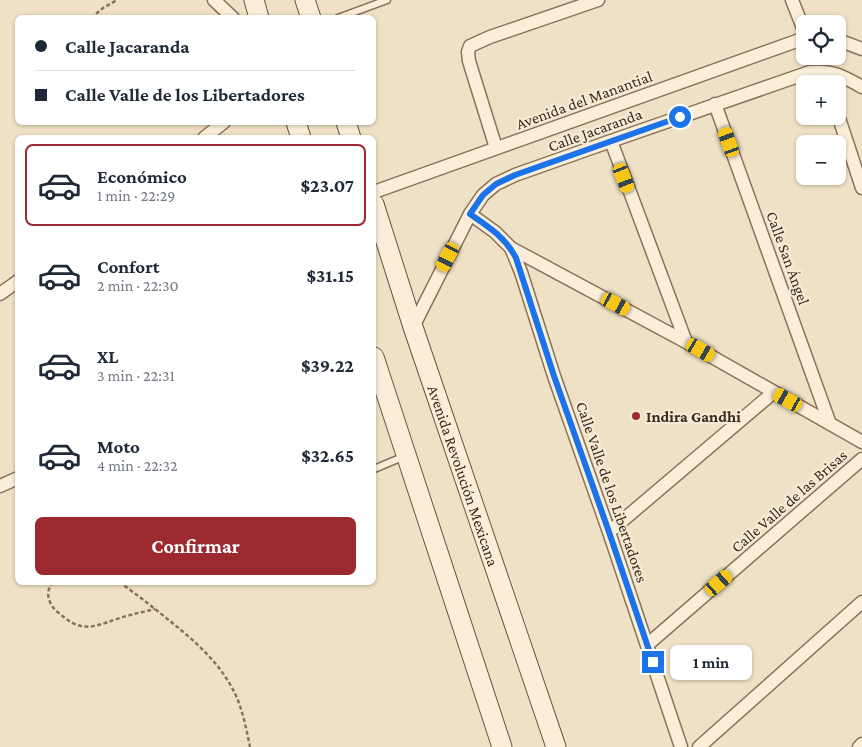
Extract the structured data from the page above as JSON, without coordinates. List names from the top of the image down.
{
  "streets": {
    "main road": ["Avenida Revolución Mexicana"],
    "street": [
      "Avenida del Manantial",
      "Calle Jacaranda",
      "Calle San Ángel",
      "Calle Valle de los Libertadores",
      "Calle Valle de las Brisas"
    ]
  },
  "crossings": [
    ["Calle Jacaranda", "Calle San Ángel"],
    ["Calle Jacaranda", "Avenida Revolución Mexicana"],
    ["Calle Valle de los Libertadores", "Calle Valle de las Brisas"]
  ],
  "places": ["Indira Gandhi"],
  "page": {
    "map_buttons": ["+", "−"],
    "banner": ["Calle Jacaranda", "Calle Valle de los Libertadores"],
    "list": [
      {
        "name": "Económico",
        "note": "1 min · 22:29",
        "value": "$23.07"
      },
      {
        "name": "Confort",
        "note": "2 min · 22:30",
        "value": "$31.15"
      },
      {
        "name": "XL",
        "note": "3 min · 22:31",
        "value": "$39.22"
      },
      {
        "name": "Moto",
        "note": "4 min · 22:32",
        "value": "$32.65"
      }
    ],
    "buttons": "Confirmar",
    "bubble": "1 min"
  }
}
